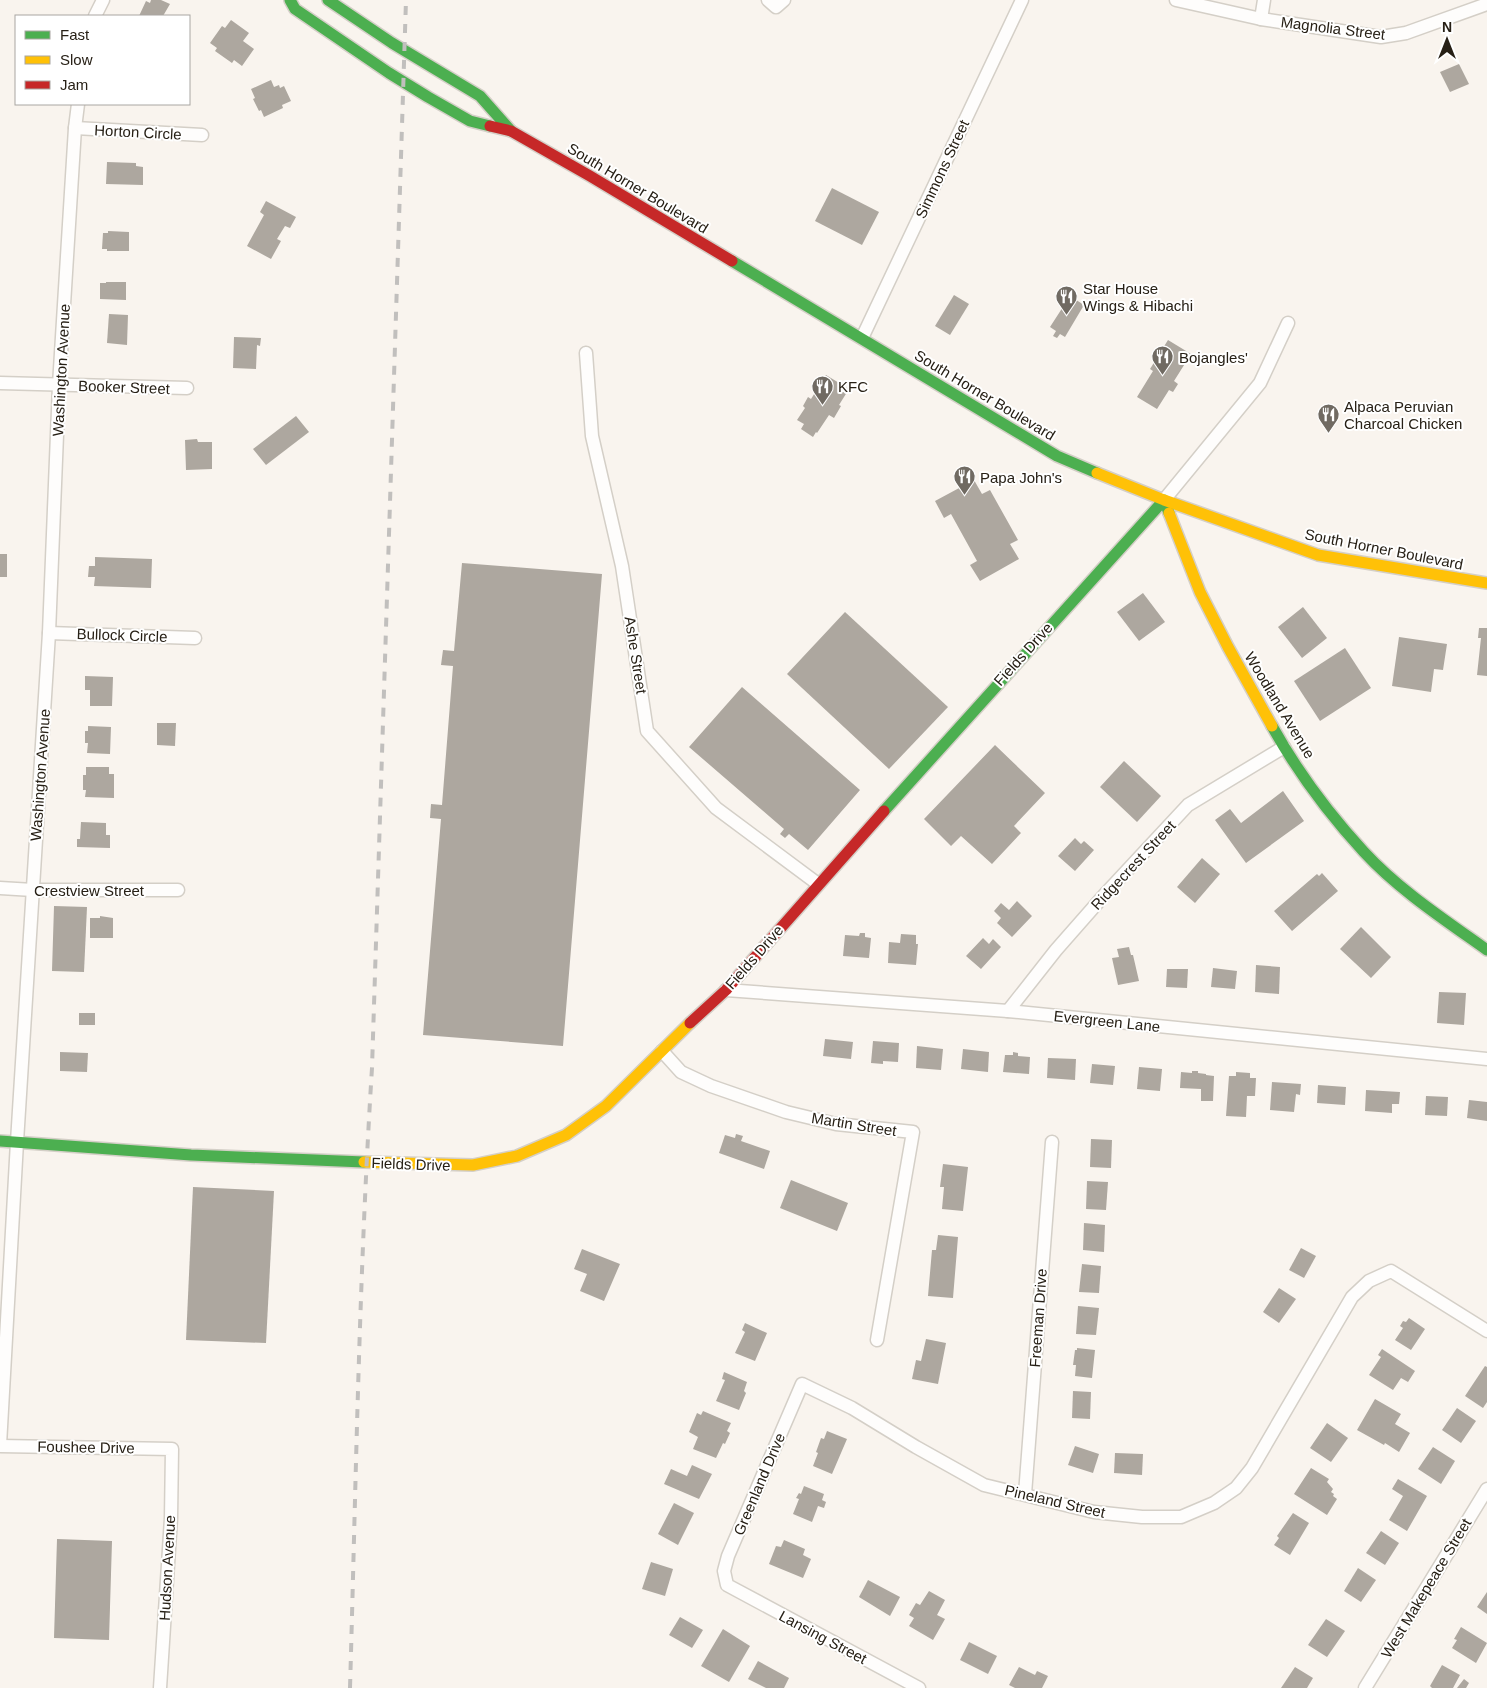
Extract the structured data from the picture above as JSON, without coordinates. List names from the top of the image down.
{
  "streets": {
    "street": [
      "Magnolia Street",
      "Horton Circle",
      "Simmons Street",
      "South Horner Boulevard",
      "Washington Avenue",
      "Booker Street",
      "Bullock Circle",
      "Fields Drive",
      "Ashe Street",
      "Woodland Avenue",
      "Ridgecrest Street",
      "Crestview Street",
      "Evergreen Lane",
      "Martin Street",
      "Freeman Drive",
      "Foushee Drive",
      "Greenland Drive",
      "Pineland Street",
      "Hudson Avenue",
      "West Makepeace Street",
      "Lansing Street"
    ]
  },
  "crossings": [
    ["Horton Circle", "Washington Avenue"],
    ["Simmons Street", "South Horner Boulevard"],
    ["South Horner Boulevard", "Fields Drive"],
    ["South Horner Boulevard", "Woodland Avenue"],
    ["Washington Avenue", "Booker Street"],
    ["Washington Avenue", "Bullock Circle"],
    ["Washington Avenue", "Fields Drive"],
    ["Washington Avenue", "Crestview Street"],
    ["Washington Avenue", "Foushee Drive"],
    ["Fields Drive", "Ashe Street"],
    ["Fields Drive", "Woodland Avenue"],
    ["Fields Drive", "Evergreen Lane"],
    ["Fields Drive", "Martin Street"],
    ["Woodland Avenue", "Ridgecrest Street"],
    ["Ridgecrest Street", "Evergreen Lane"],
    ["Freeman Drive", "Pineland Street"],
    ["Foushee Drive", "Hudson Avenue"],
    ["Greenland Drive", "Pineland Street"],
    ["Greenland Drive", "Lansing Street"]
  ],
  "places": {
    "restaurant": [
      "Star House Wings & Hibachi",
      "Bojangles'",
      "KFC",
      "Alpaca Peruvian Charcoal Chicken",
      "Papa John's"
    ]
  },
  "legend": ["Fast", "Slow", "Jam"],
  "north": "top"
}
